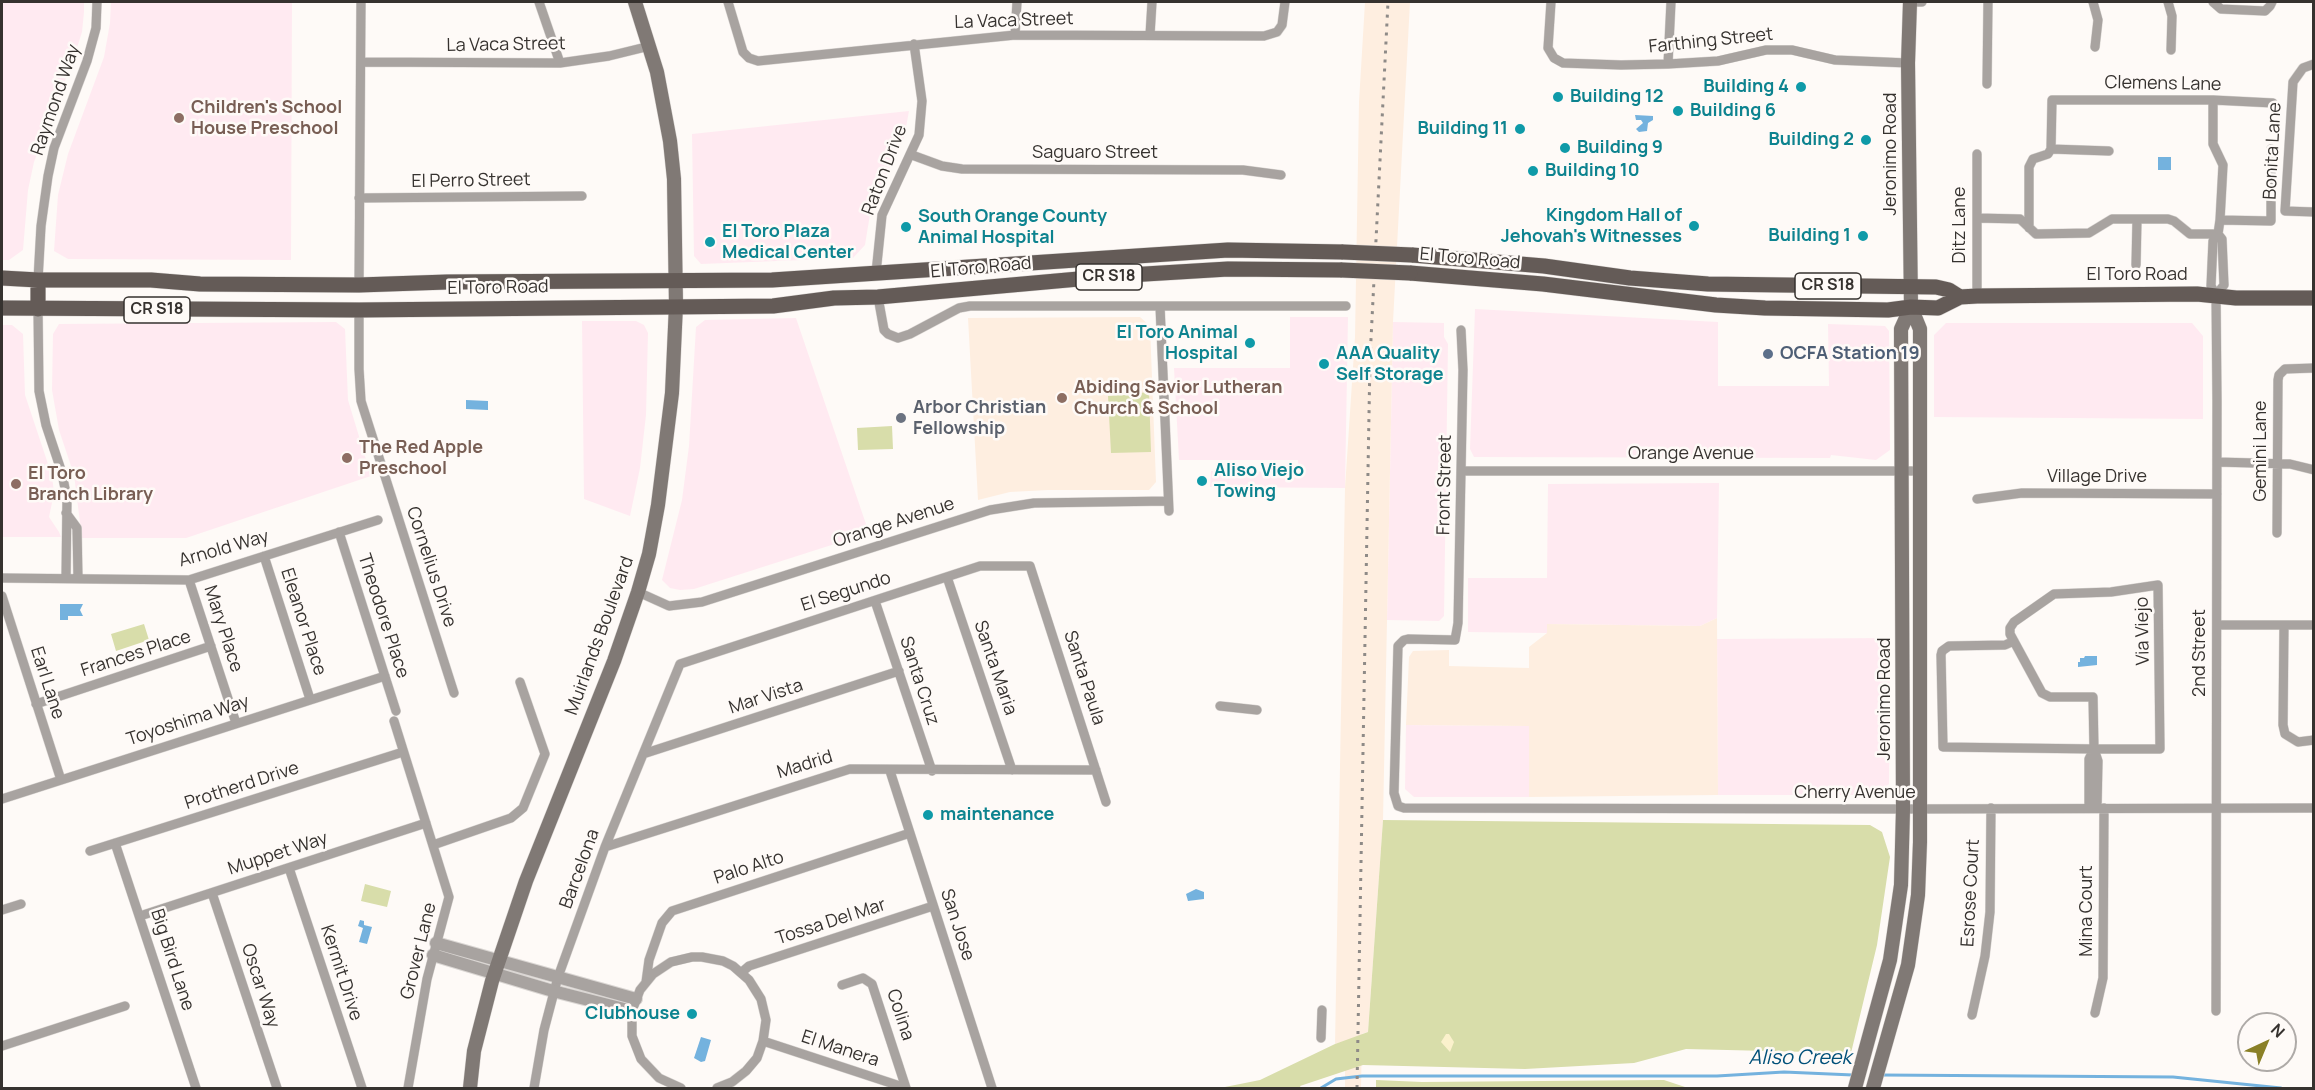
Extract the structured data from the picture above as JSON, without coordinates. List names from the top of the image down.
{
  "streets": {
    "main road": [
      "Jeronimo Road",
      "El Toro Road",
      "CR S18",
      "Muirlands Boulevard"
    ],
    "street": [
      "La Vaca Street",
      "Farthing Street",
      "Clemens Lane",
      "Raymond Way",
      "Bonita Lane",
      "Saguaro Street",
      "Raton Drive",
      "El Perro Street",
      "Ditz Lane",
      "Gemini Lane",
      "Orange Avenue",
      "Village Drive",
      "Front Street",
      "Arnold Way",
      "Cornelius Drive",
      "El Segundo",
      "Theodore Place",
      "Eleanor Place",
      "Mary Place",
      "Via Viejo",
      "2nd Street",
      "Frances Place",
      "Santa Maria",
      "Santa Paula",
      "Santa Cruz",
      "Earl Lane",
      "Mar Vista",
      "Toyoshima Way",
      "Madrid",
      "Protherd Drive",
      "Cherry Avenue",
      "Muppet Way",
      "Palo Alto",
      "Barcelona",
      "Esrose Court",
      "Mina Court",
      "Tossa Del Mar",
      "San Jose",
      "Grover Lane",
      "Big Bird Lane",
      "Kermit Drive",
      "Oscar Way",
      "Colina",
      "El Manera"
    ]
  },
  "crossings": [
    ["La Vaca Street", "Raton Drive"],
    ["La Vaca Street", "Muirlands Boulevard"],
    ["Farthing Street", "Jeronimo Road"],
    ["Clemens Lane", "2nd Street"],
    ["Raymond Way", "El Toro Road"],
    ["Saguaro Street", "Raton Drive"],
    ["Jeronimo Road", "El Toro Road"],
    ["Jeronimo Road", "Orange Avenue"],
    ["Jeronimo Road", "Cherry Avenue"],
    ["Raton Drive", "El Toro Road"],
    ["Ditz Lane", "El Toro Road"],
    ["El Toro Road", "Cornelius Drive"],
    ["El Toro Road", "Muirlands Boulevard"],
    ["El Toro Road", "2nd Street"],
    ["Orange Avenue", "Front Street"],
    ["Orange Avenue", "Muirlands Boulevard"],
    ["Village Drive", "2nd Street"],
    ["Front Street", "Cherry Avenue"],
    ["Arnold Way", "Theodore Place"],
    ["Arnold Way", "Eleanor Place"],
    ["Arnold Way", "Mary Place"],
    ["El Segundo", "Santa Maria"],
    ["El Segundo", "Santa Paula"],
    ["El Segundo", "Santa Cruz"],
    ["El Segundo", "Barcelona"],
    ["Theodore Place", "Toyoshima Way"],
    ["Theodore Place", "Grover Lane"],
    ["Eleanor Place", "Toyoshima Way"],
    ["Mary Place", "Frances Place"],
    ["Mary Place", "Toyoshima Way"],
    ["2nd Street", "Cherry Avenue"],
    ["Frances Place", "Earl Lane"],
    ["Santa Maria", "Madrid"],
    ["Santa Paula", "Madrid"],
    ["Santa Cruz", "Mar Vista"],
    ["Santa Cruz", "Madrid"],
    ["Earl Lane", "Toyoshima Way"],
    ["Mar Vista", "Barcelona"],
    ["Madrid", "Barcelona"],
    ["Madrid", "San Jose"],
    ["Protherd Drive", "Grover Lane"],
    ["Protherd Drive", "Big Bird Lane"],
    ["Cherry Avenue", "Esrose Court"],
    ["Cherry Avenue", "Mina Court"],
    ["Muppet Way", "Grover Lane"],
    ["Muppet Way", "Big Bird Lane"],
    ["Muppet Way", "Kermit Drive"],
    ["Muppet Way", "Oscar Way"],
    ["Palo Alto", "San Jose"],
    ["Tossa Del Mar", "San Jose"],
    ["Colina", "El Manera"]
  ],
  "water": ["Aliso Creek"],
  "places": [
    "Building 4",
    "Building 12",
    "Building 6",
    "Children's School House Preschool",
    "Building 11",
    "Building 2",
    "Building 9",
    "Building 10",
    "Kingdom Hall of Jehovah's Witnesses",
    "South Orange County Animal Hospital",
    "Building 1",
    "El Toro Plaza Medical Center",
    "El Toro Animal Hospital",
    "OCFA Station 19",
    "AAA Quality Self Storage",
    "Abiding Savior Lutheran Church & School",
    "Arbor Christian Fellowship",
    "The Red Apple Preschool",
    "Aliso Viejo Towing",
    "El Toro Branch Library",
    "maintenance",
    "Clubhouse"
  ],
  "north": "top right"
}
